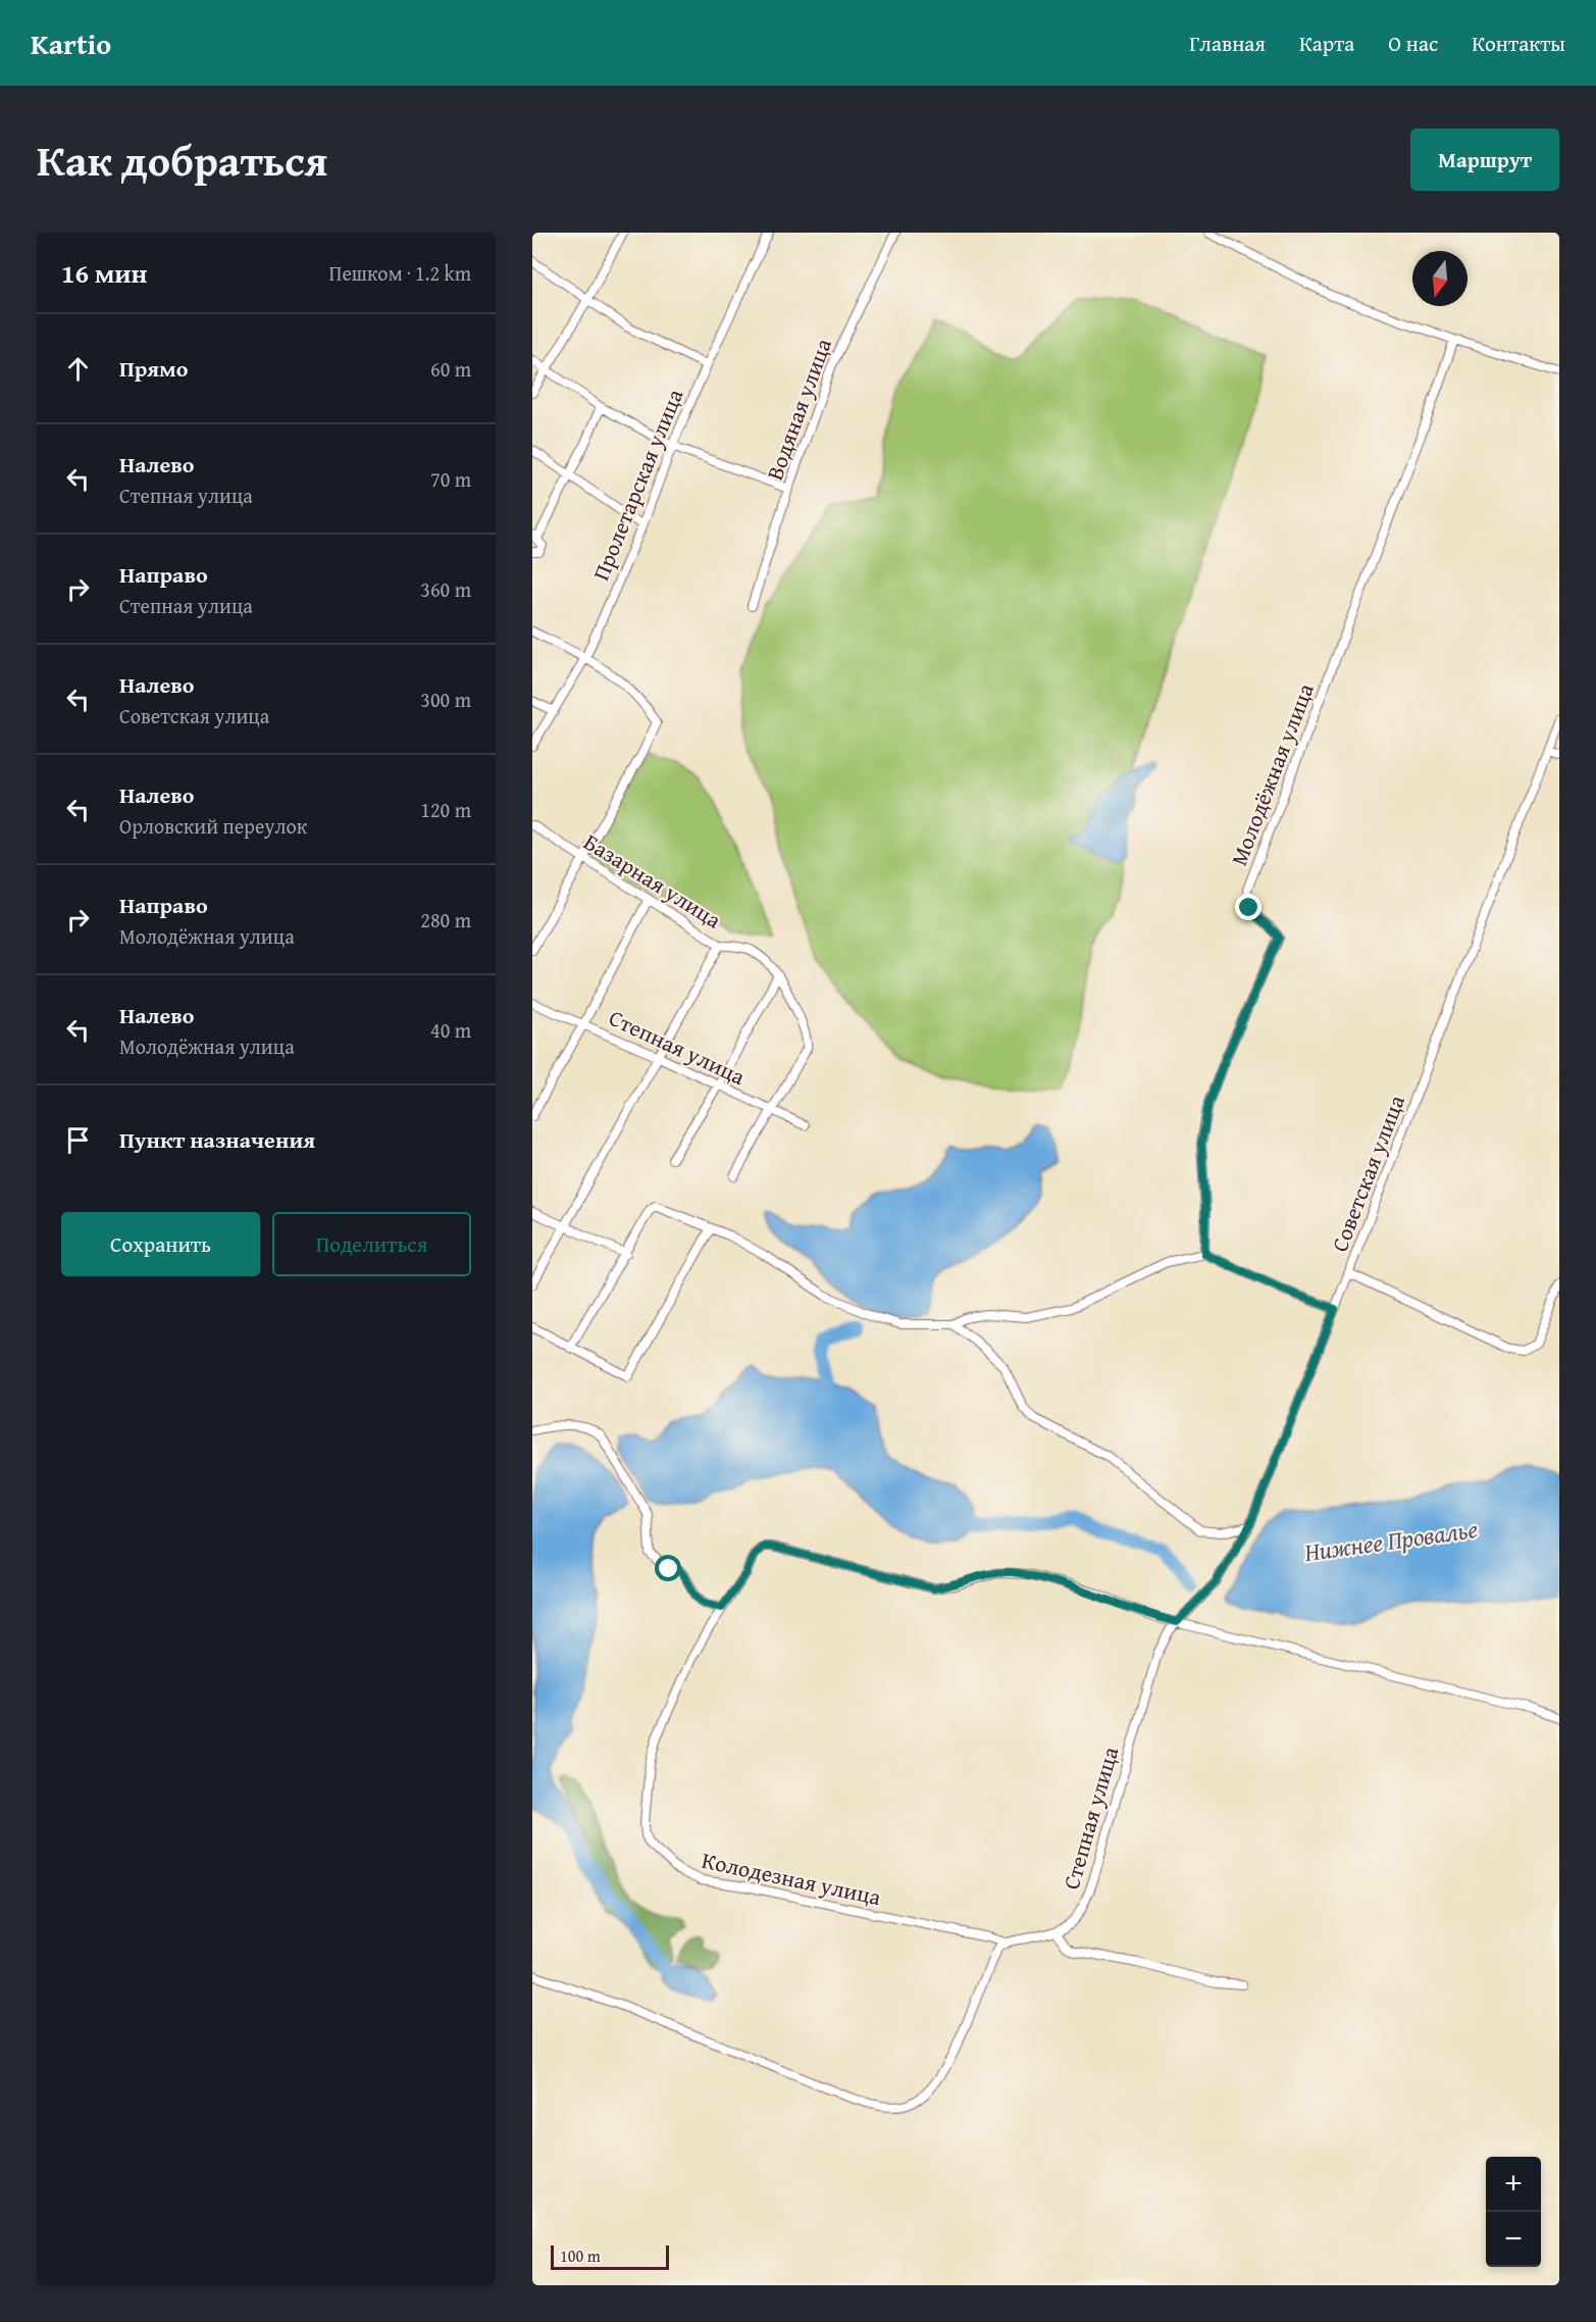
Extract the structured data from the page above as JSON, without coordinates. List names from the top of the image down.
{
  "streets": {
    "street": [
      "Водяная улица",
      "Пролетарская улица",
      "Молодёжная улица",
      "Базарная улица",
      "Степная улица",
      "Советская улица",
      "Колодезная улица"
    ]
  },
  "crossings": [
    ["Базарная улица", "Степная улица"],
    ["Степная улица", "Советская улица"]
  ],
  "water": ["Нижнее Провалье"],
  "scale_bar": "100 m",
  "north": "bottom",
  "page": {
    "header": "Kartio",
    "nav": [
      "Главная",
      "Карта",
      "О нас",
      "Контакты"
    ],
    "title": "Как добраться",
    "buttons": [
      "Маршрут",
      ["Сохранить", "Поделиться"]
    ],
    "heading": ["16 мин", "Пешком · 1.2 km"],
    "list": [
      ["Прямо", "60 m"],
      ["Налево", "Степная улица", "70 m"],
      ["Направо", "Степная улица", "360 m"],
      ["Налево", "Советская улица", "300 m"],
      ["Налево", "Орловский переулок", "120 m"],
      ["Направо", "Молодёжная улица", "280 m"],
      ["Налево", "Молодёжная улица", "40 m"],
      "Пункт назначения"
    ],
    "map_buttons": ["+", "−"],
    "scale": "100 m"
  }
}
